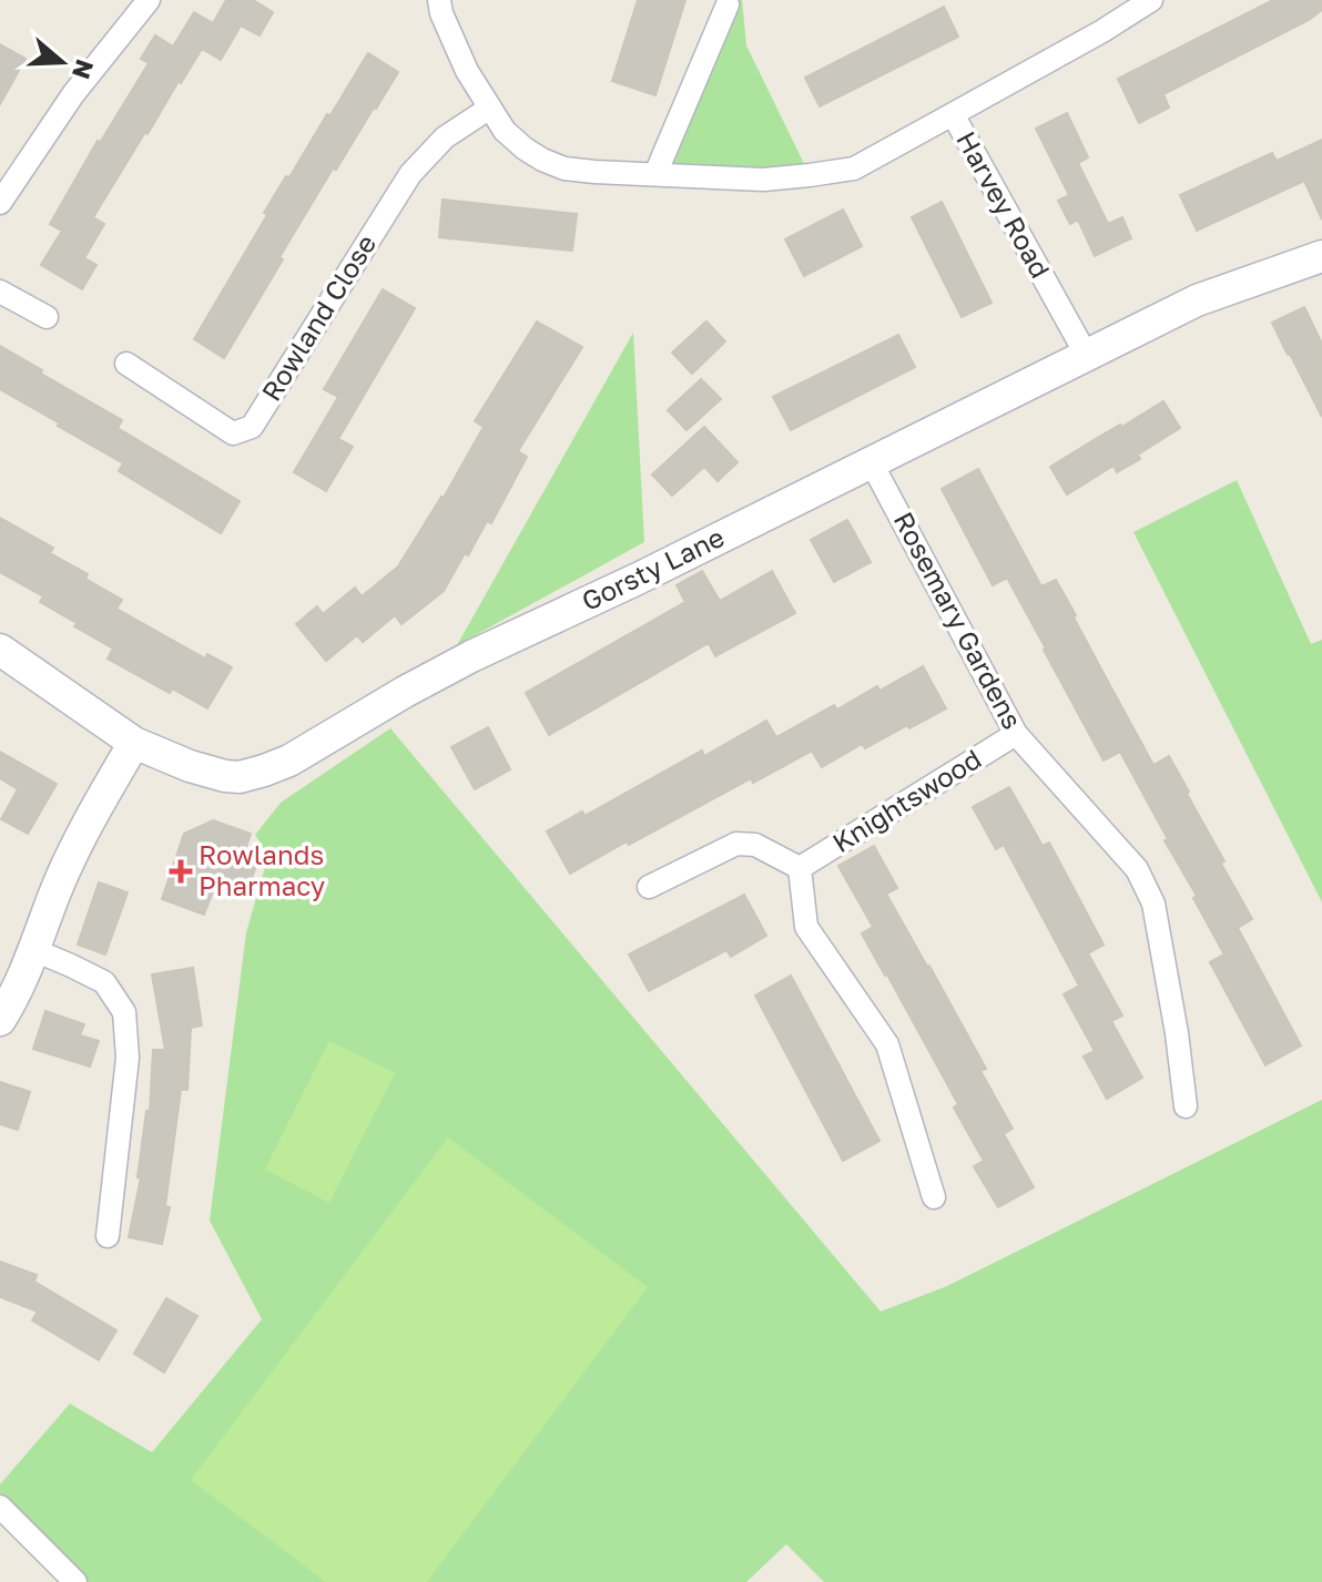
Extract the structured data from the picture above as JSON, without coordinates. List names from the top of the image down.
{
  "streets": {
    "street": [
      "Harvey Road",
      "Rowland Close",
      "Gorsty Lane",
      "Rosemary Gardens",
      "Knightswood"
    ]
  },
  "crossings": [
    ["Harvey Road", "Gorsty Lane"],
    ["Gorsty Lane", "Rosemary Gardens"],
    ["Rosemary Gardens", "Knightswood"]
  ],
  "places": {
    "health": ["Rowlands Pharmacy"]
  },
  "north": "right"
}
